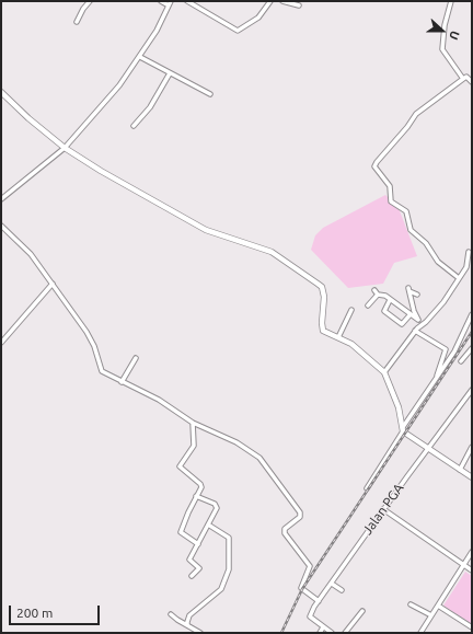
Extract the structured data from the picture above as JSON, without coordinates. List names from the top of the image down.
{
  "streets": {
    "street": ["Jalan PGA"]
  },
  "scale_bar": "200 m",
  "north": "right"
}
